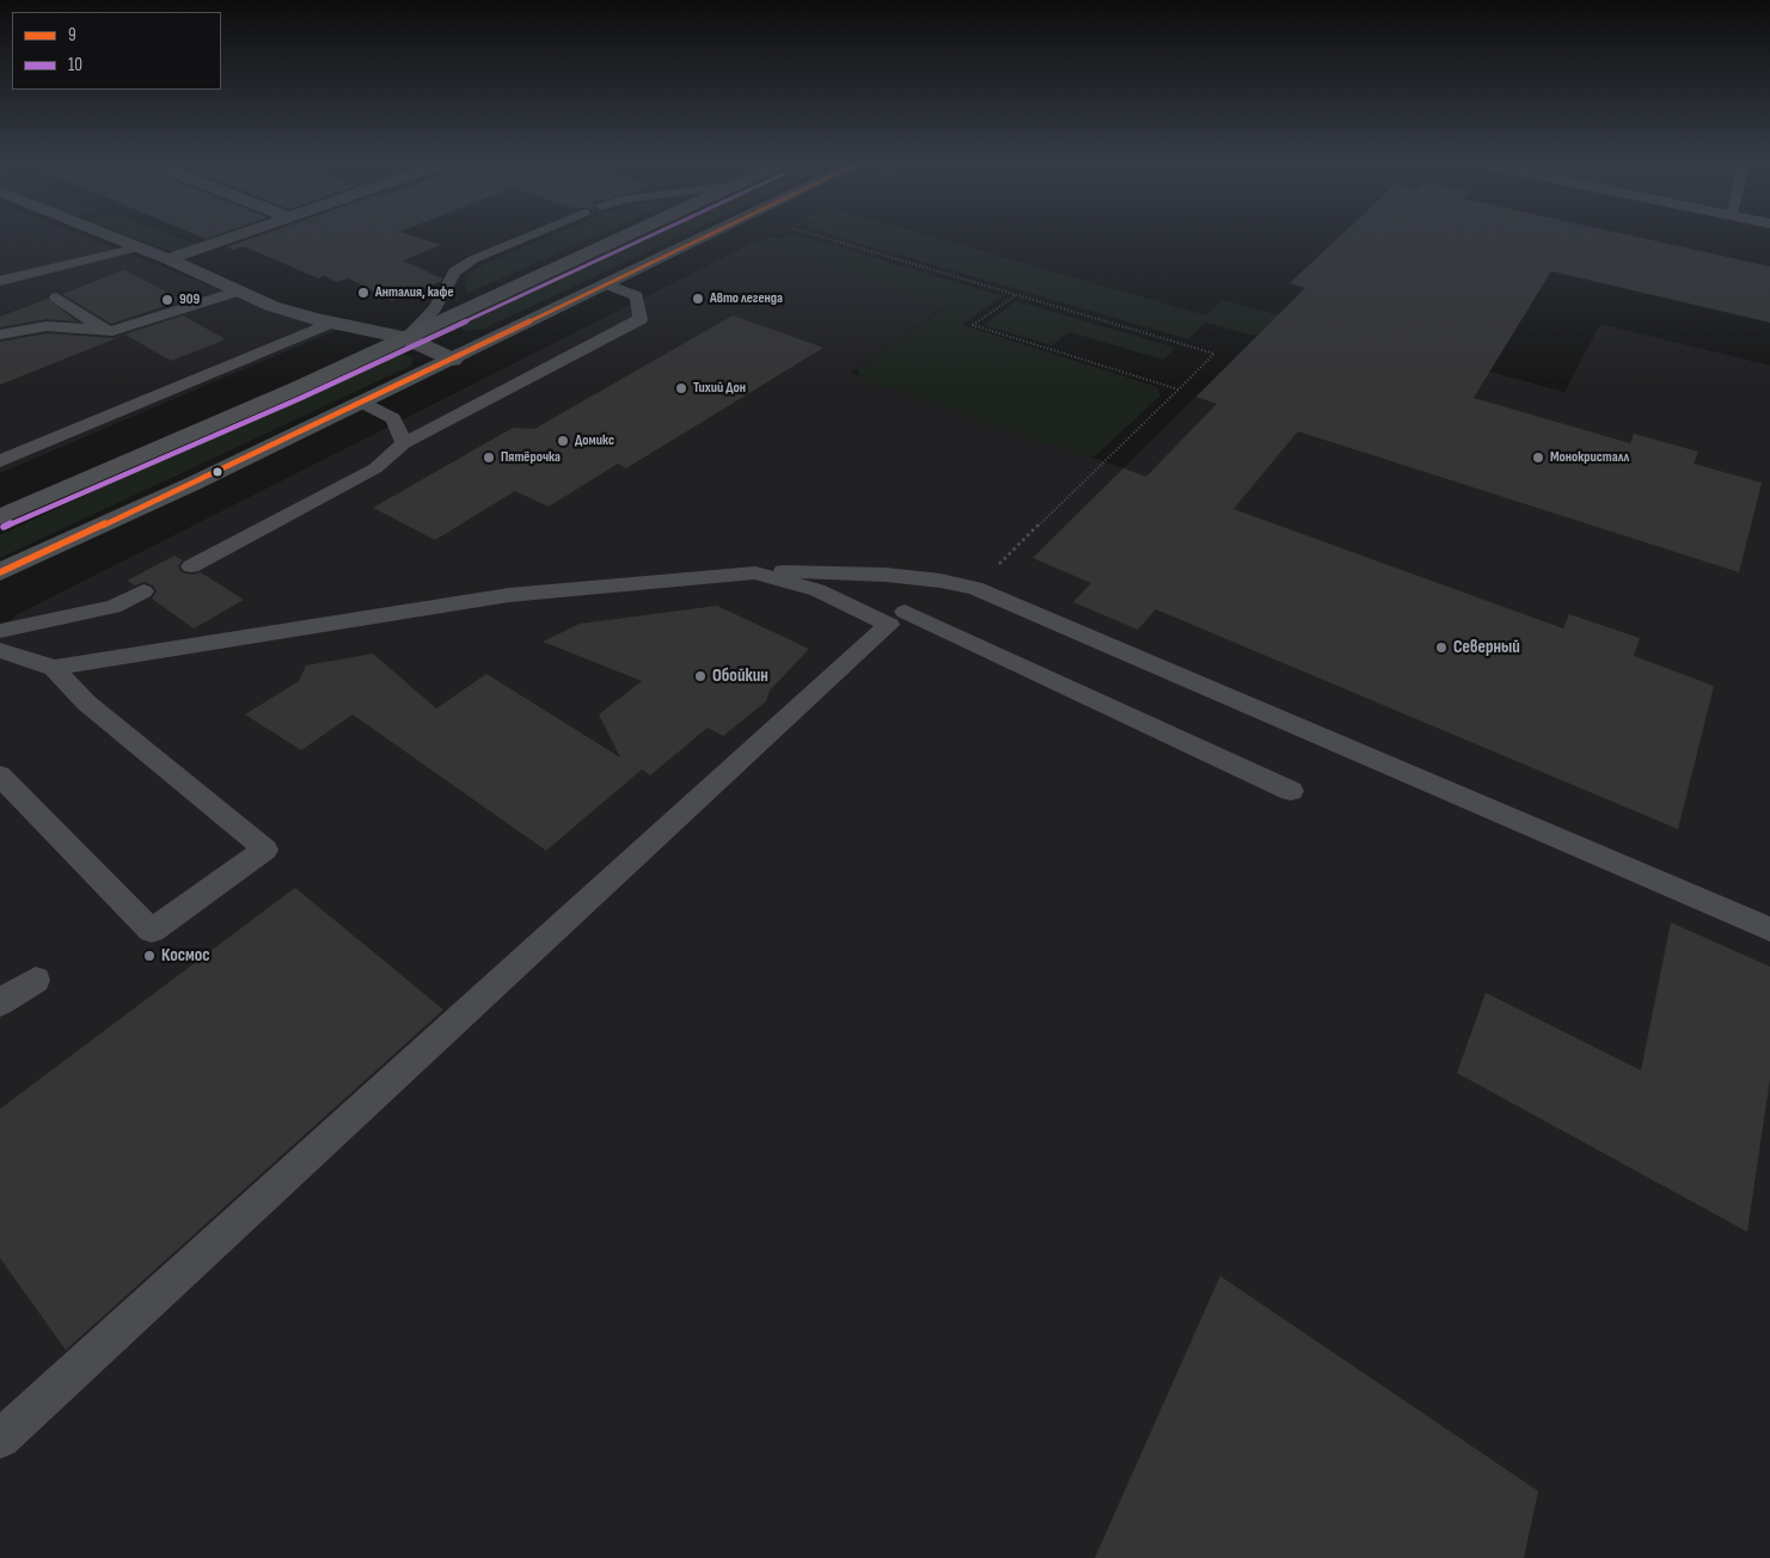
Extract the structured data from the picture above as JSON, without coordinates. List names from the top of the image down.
{
  "places": [
    "Анталия, кафе",
    "Авто легенда",
    "909",
    "Тихий Дон",
    "Домикс",
    "Пятёрочка",
    "Монокристалл",
    "Северный",
    "Обойкин",
    "Космос"
  ],
  "lines": ["transit line 9", "transit line 10"],
  "legend": ["9", "10"]
}
